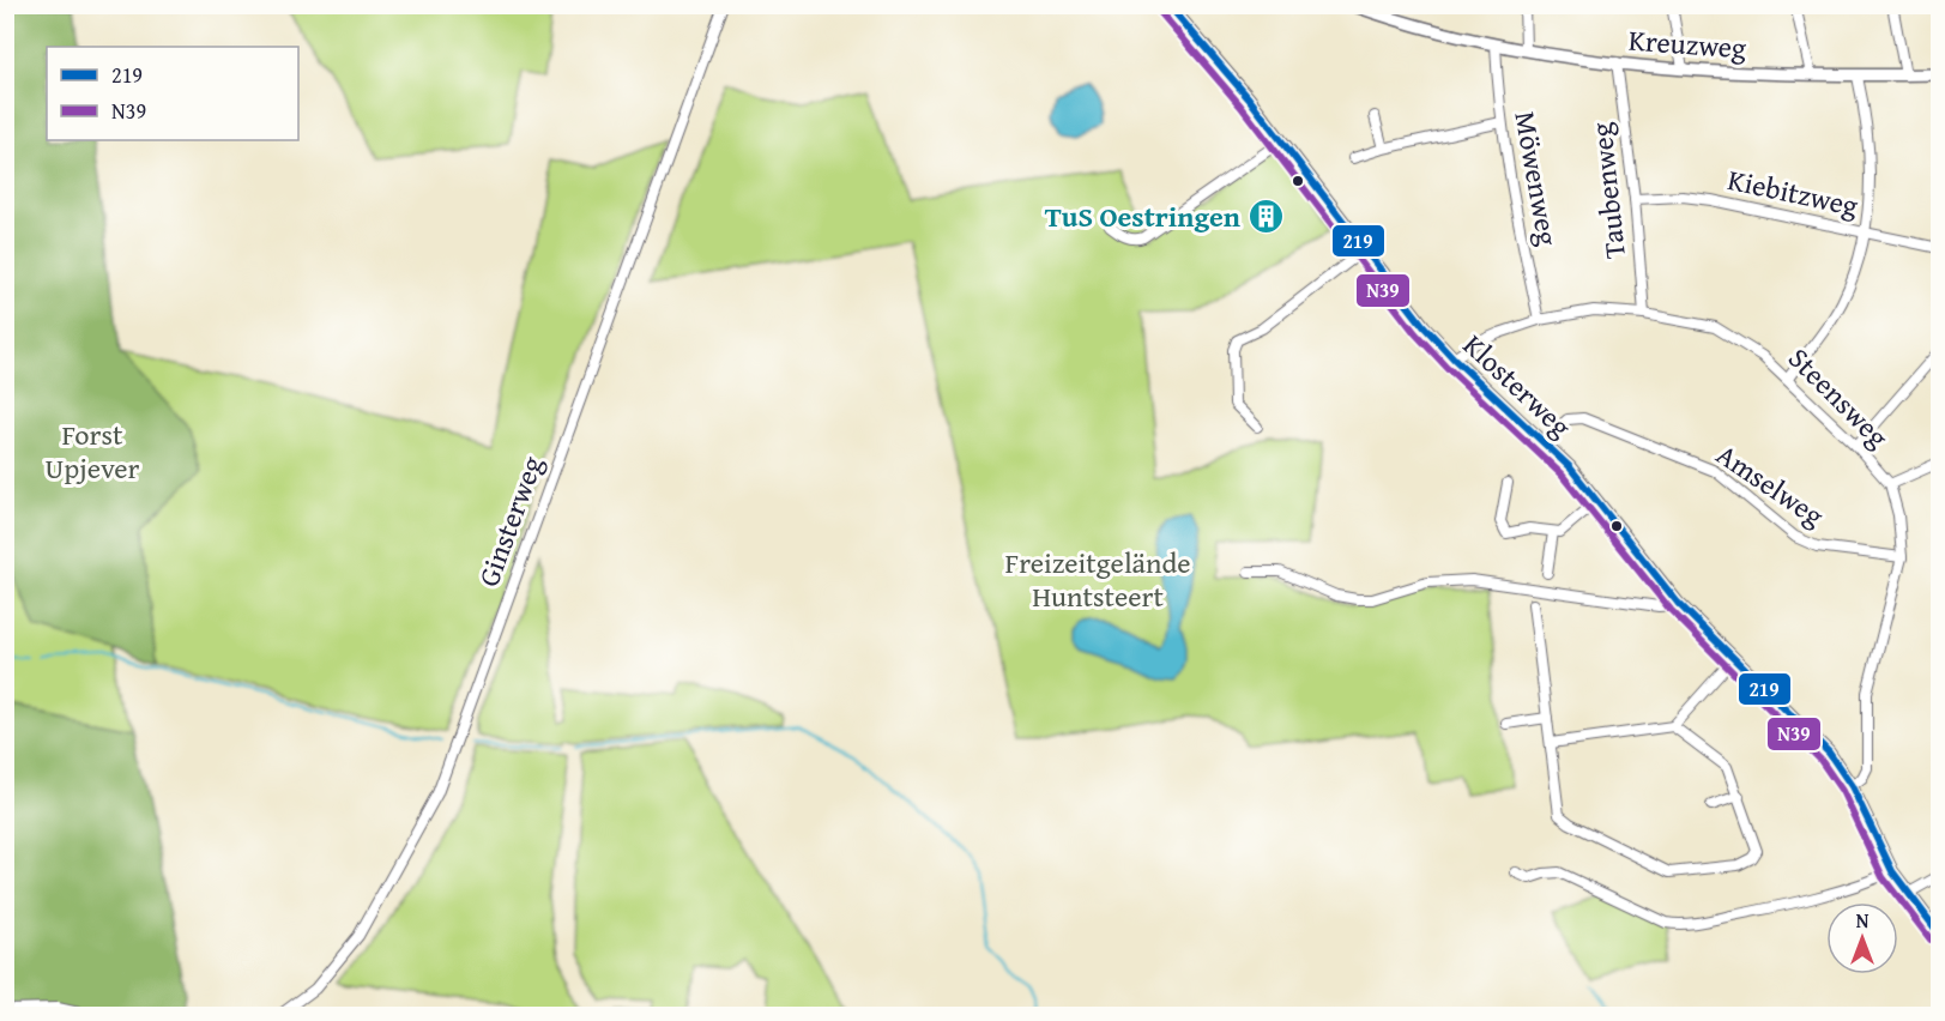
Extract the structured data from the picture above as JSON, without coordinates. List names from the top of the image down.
{
  "streets": {
    "street": [
      "Kreuzweg",
      "Möwenweg",
      "Taubenweg",
      "Kiebitzweg",
      "Klosterweg",
      "Steensweg",
      "Amselweg",
      "Ginsterweg"
    ]
  },
  "crossings": [
    ["Kreuzweg", "Möwenweg"],
    ["Kreuzweg", "Taubenweg"],
    ["Möwenweg", "Steensweg"],
    ["Taubenweg", "Kiebitzweg"],
    ["Taubenweg", "Steensweg"],
    ["Klosterweg", "Steensweg"],
    ["Klosterweg", "Amselweg"],
    ["Steensweg", "Amselweg"]
  ],
  "parks": ["Forst Upjever", "Freizeitgelände Huntsteert"],
  "places": {
    "building": ["TuS Oestringen"]
  },
  "lines": ["transit line 219", "transit line N39"],
  "legend": ["219", "N39"],
  "north": "top"
}
